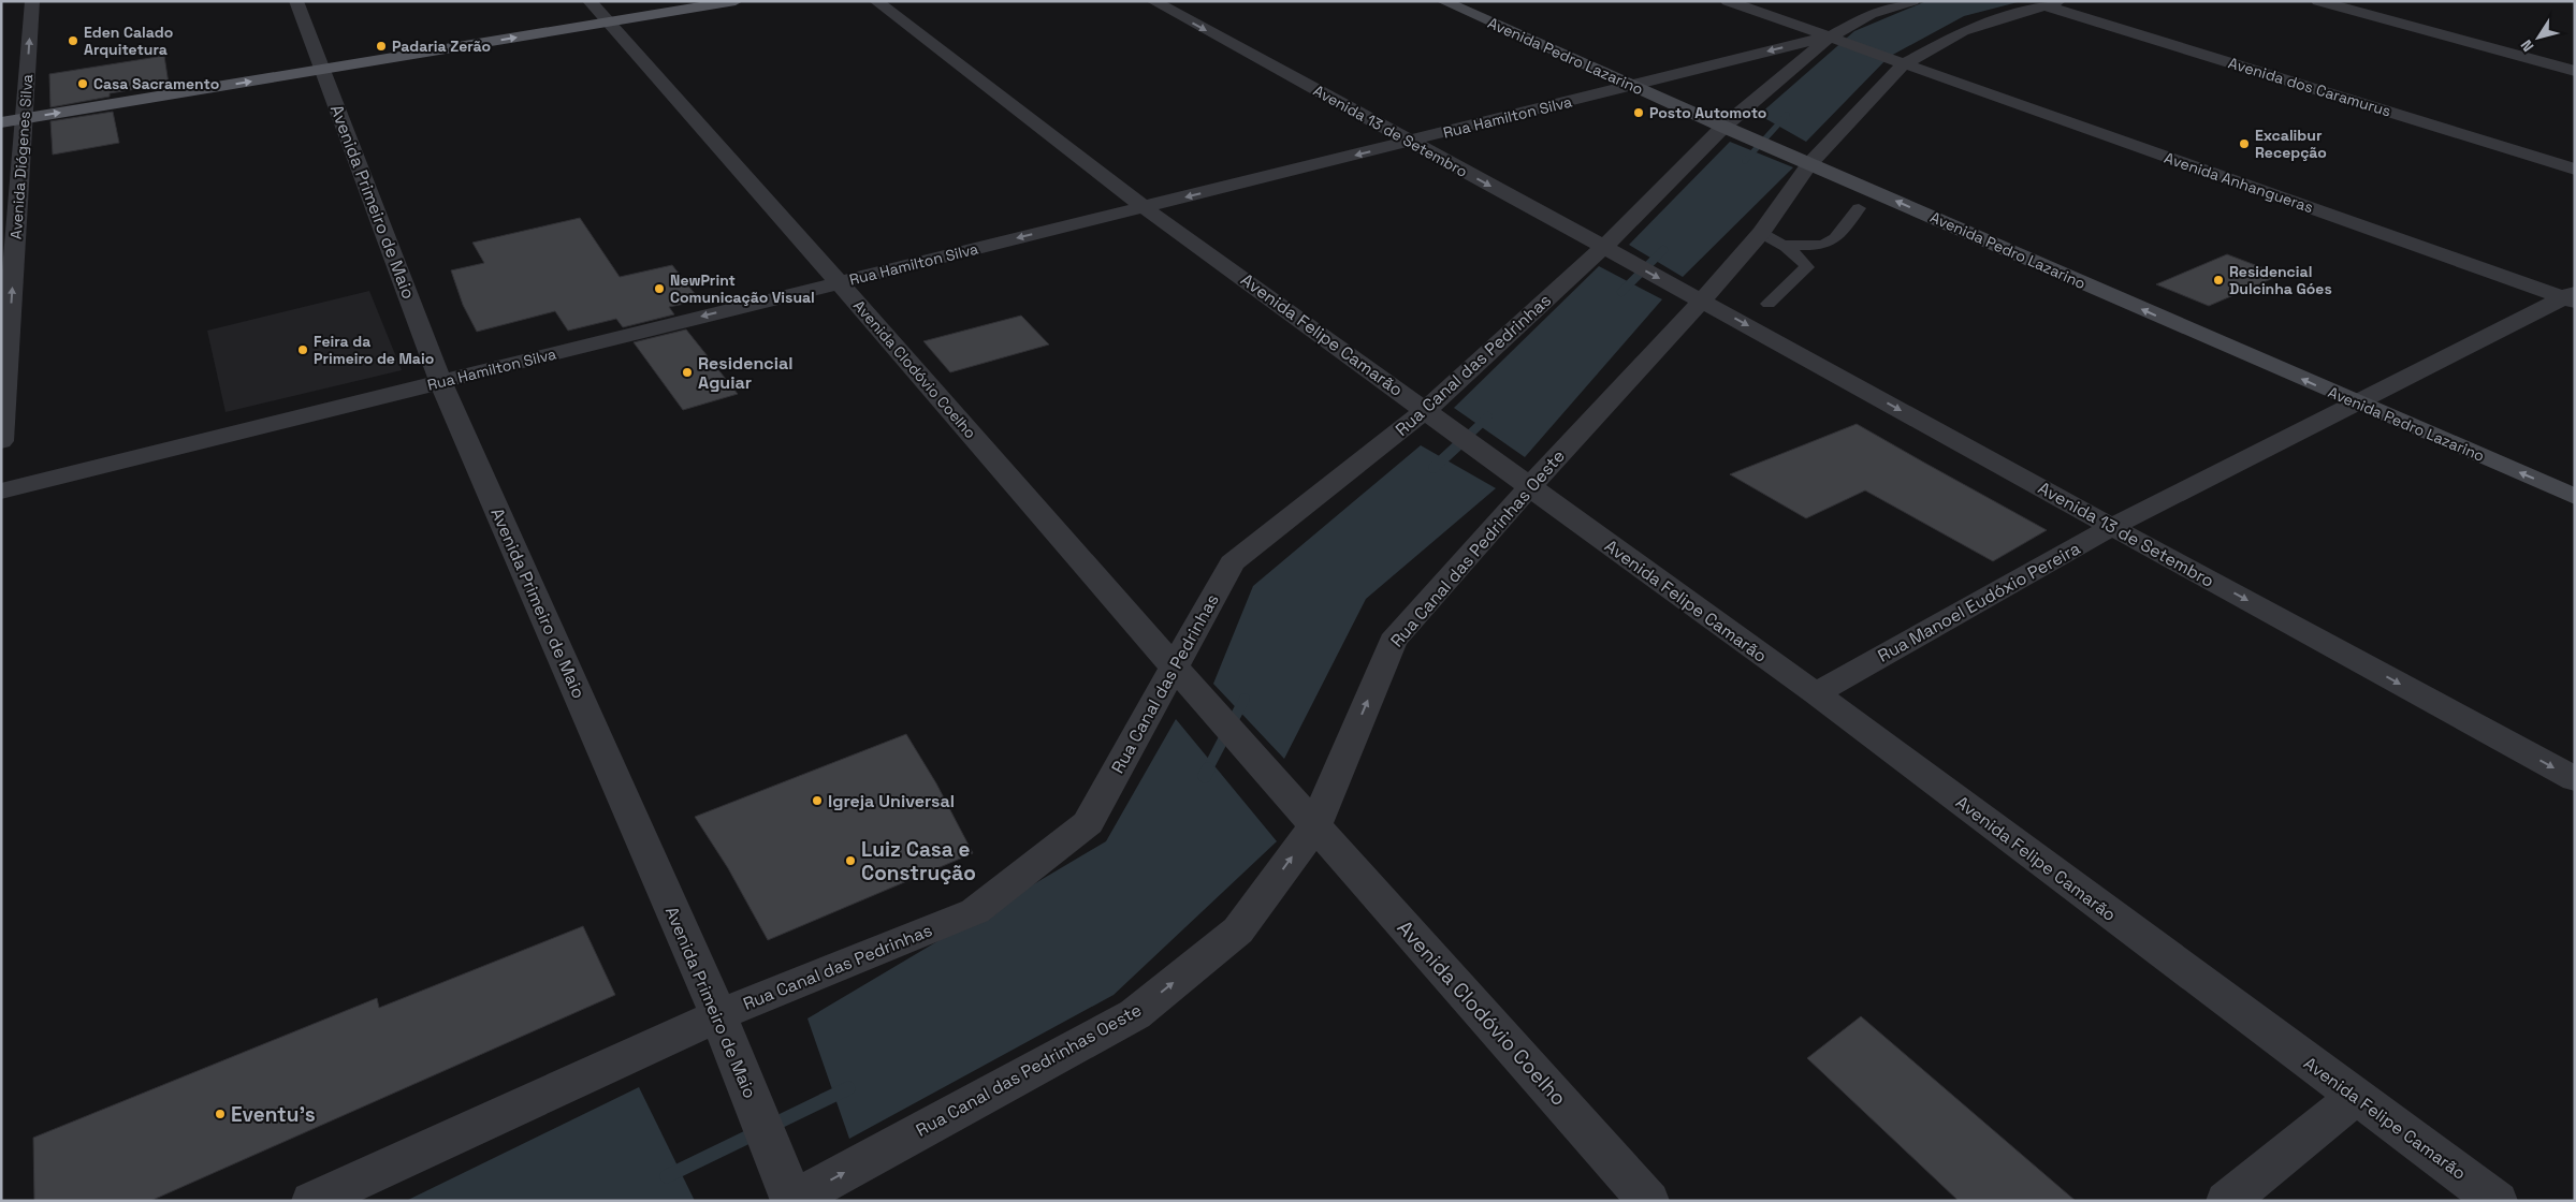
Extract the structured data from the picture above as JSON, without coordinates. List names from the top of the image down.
{
  "streets": {
    "main road": ["Avenida Pedro Lazarino"],
    "street": [
      "Avenida dos Caramurus",
      "Rua Hamilton Silva",
      "Avenida 13 de Setembro",
      "Avenida Diógenes Silva",
      "Avenida Anhangueras",
      "Avenida Primeiro de Maio",
      "Avenida Felipe Camarão",
      "Rua Canal das Pedrinhas",
      "Avenida Clodóvio Coelho",
      "Rua Canal das Pedrinhas Oeste",
      "Rua Manoel Eudóxio Pereira"
    ]
  },
  "crossings": [
    ["Avenida Pedro Lazarino", "Rua Hamilton Silva"],
    ["Avenida Pedro Lazarino", "Rua Canal das Pedrinhas"],
    ["Avenida Pedro Lazarino", "Rua Manoel Eudóxio Pereira"],
    ["Rua Hamilton Silva", "Avenida 13 de Setembro"],
    ["Rua Hamilton Silva", "Avenida Anhangueras"],
    ["Rua Hamilton Silva", "Avenida Primeiro de Maio"],
    ["Rua Hamilton Silva", "Avenida Felipe Camarão"],
    ["Rua Hamilton Silva", "Rua Canal das Pedrinhas"],
    ["Rua Hamilton Silva", "Avenida Clodóvio Coelho"],
    ["Avenida 13 de Setembro", "Rua Canal das Pedrinhas"],
    ["Avenida 13 de Setembro", "Rua Canal das Pedrinhas Oeste"],
    ["Avenida 13 de Setembro", "Rua Manoel Eudóxio Pereira"],
    ["Avenida Anhangueras", "Rua Canal das Pedrinhas"],
    ["Avenida Anhangueras", "Rua Manoel Eudóxio Pereira"],
    ["Avenida Primeiro de Maio", "Rua Canal das Pedrinhas"],
    ["Avenida Primeiro de Maio", "Rua Canal das Pedrinhas Oeste"],
    ["Avenida Felipe Camarão", "Rua Canal das Pedrinhas"],
    ["Avenida Felipe Camarão", "Rua Canal das Pedrinhas Oeste"],
    ["Avenida Felipe Camarão", "Rua Manoel Eudóxio Pereira"],
    ["Rua Canal das Pedrinhas", "Avenida Clodóvio Coelho"],
    ["Avenida Clodóvio Coelho", "Rua Canal das Pedrinhas Oeste"]
  ],
  "one_way": [
    "Avenida Pedro Lazarino",
    "Rua Hamilton Silva",
    "Avenida 13 de Setembro",
    "Avenida Diógenes Silva",
    "Rua Canal das Pedrinhas Oeste"
  ],
  "places": [
    "Eden Calado Arquitetura",
    "Padaria Zerão",
    "Casa Sacramento",
    "Posto Automoto",
    "Excalibur Recepção",
    "Residencial Dulcinha Góes",
    "NewPrint Comunicação Visual",
    "Feira da Primeiro de Maio",
    "Residencial Aguiar",
    "Igreja Universal",
    "Luiz Casa e Construção",
    "Eventu's"
  ],
  "north": "bottom left"
}
